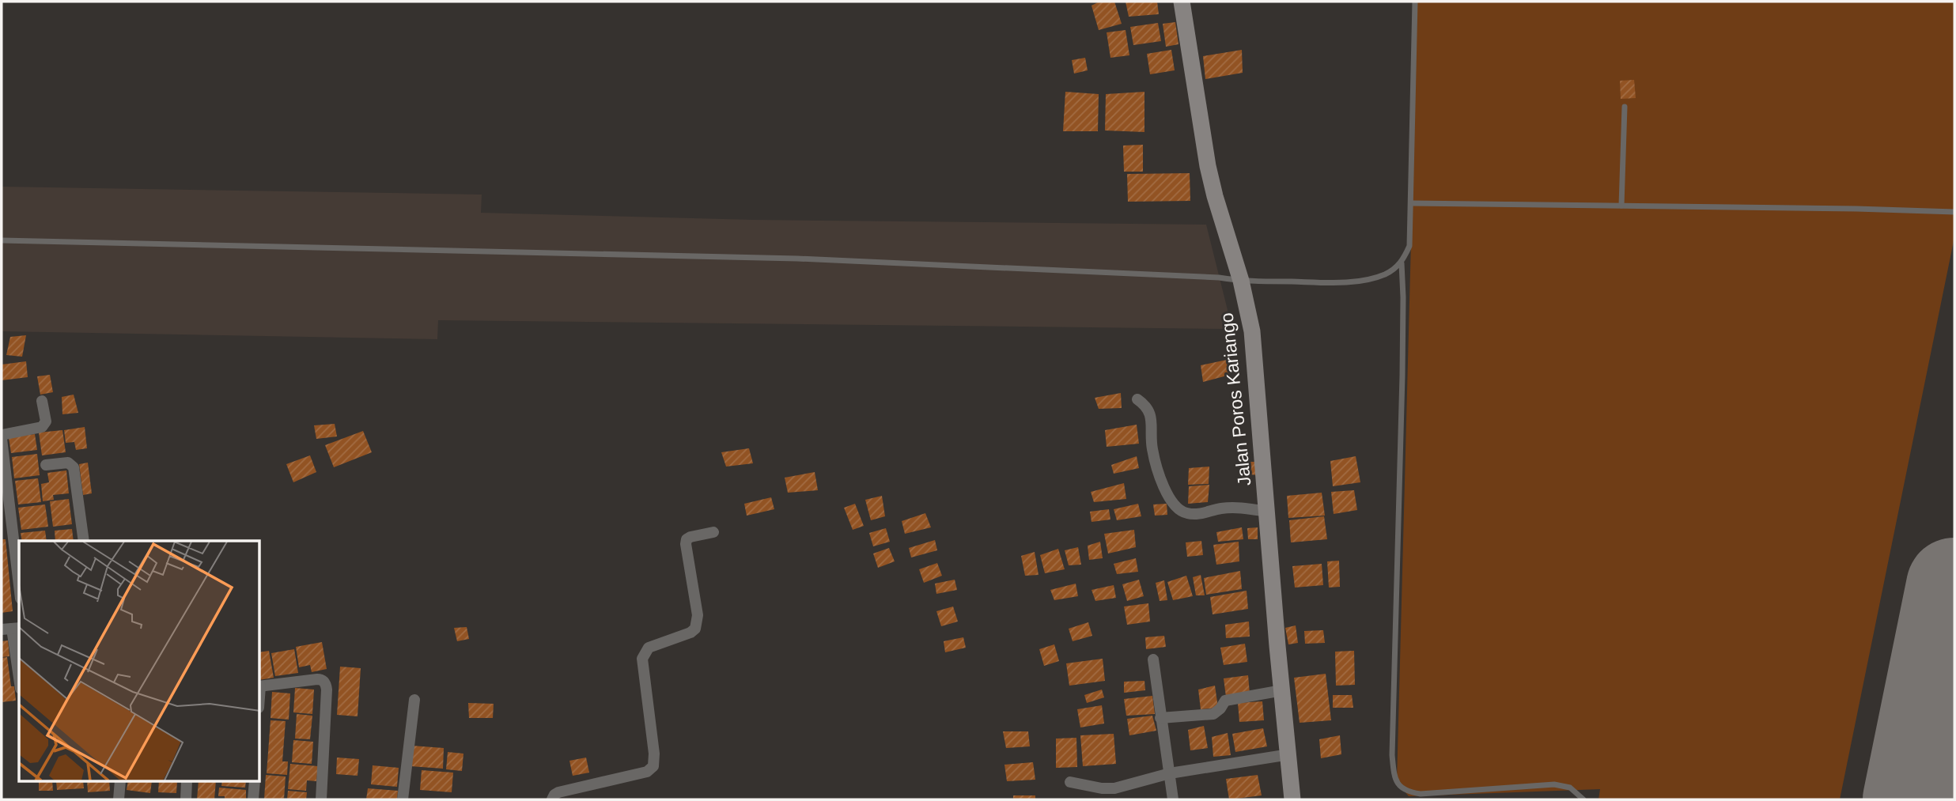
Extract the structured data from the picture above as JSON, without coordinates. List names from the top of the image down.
{
  "streets": {
    "main road": ["Jalan Poros Kariango"]
  }
}
